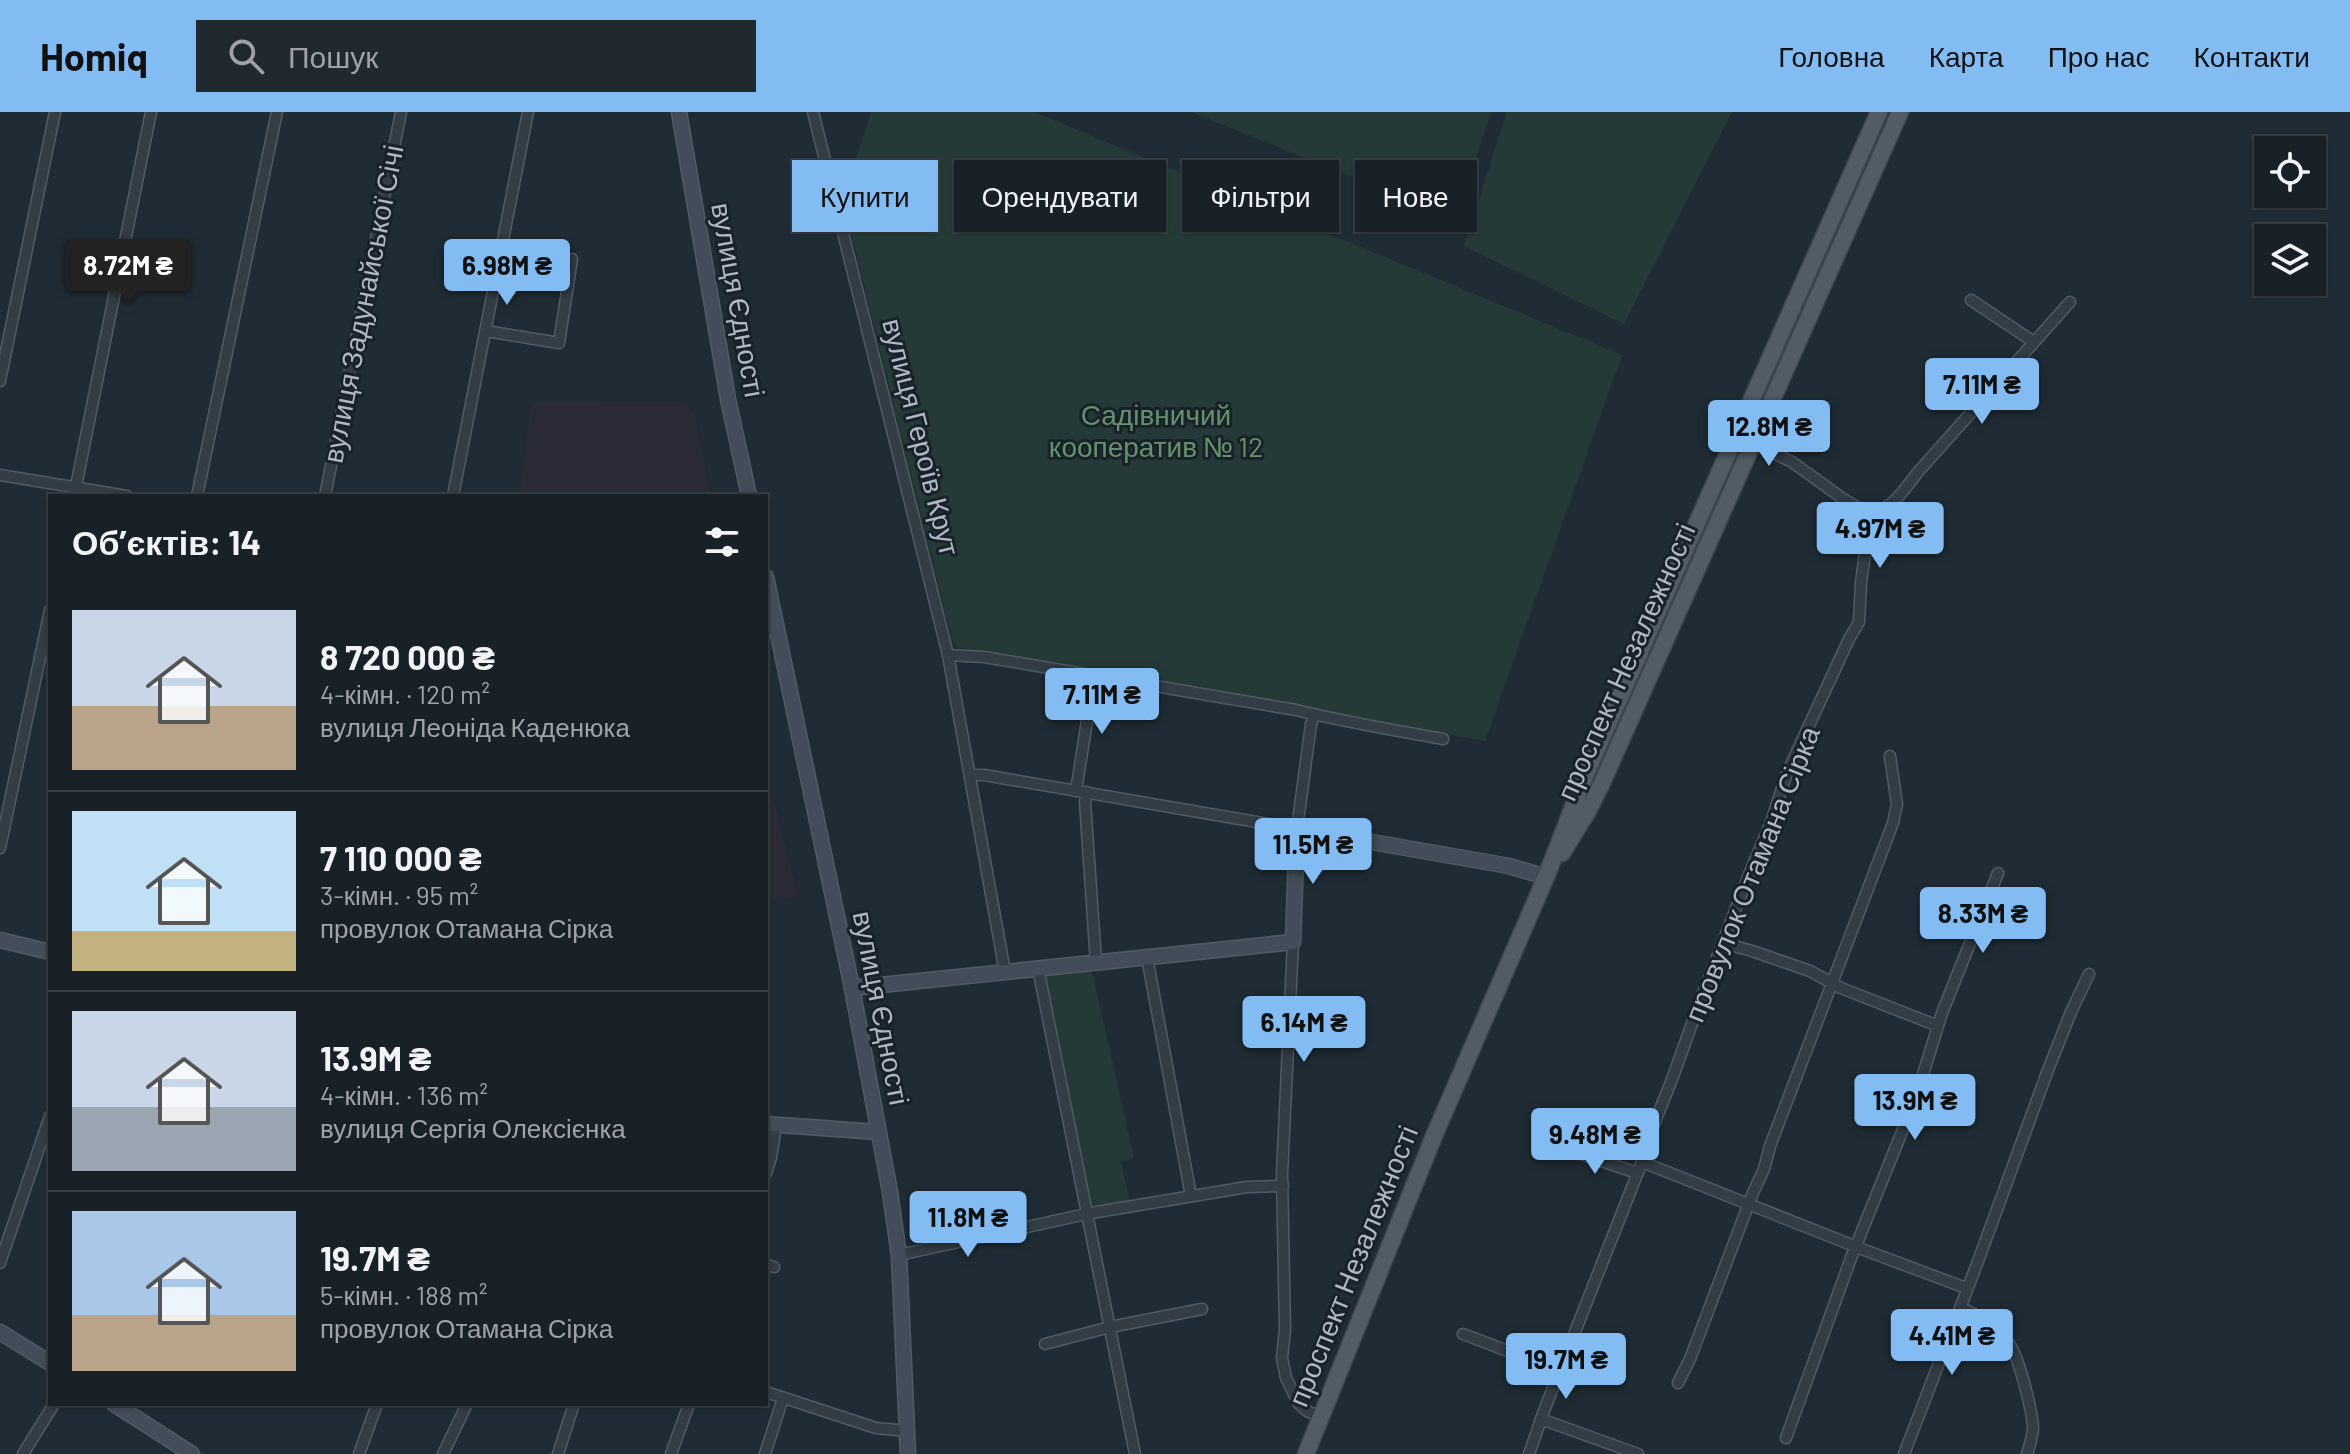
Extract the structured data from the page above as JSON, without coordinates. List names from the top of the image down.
{
  "streets": {
    "main road": ["вулиця Єдності", "проспект Незалежності"],
    "street": ["вулиця Задунайської Січі", "вулиця Героїв Крут", "провулок Отамана Сірка"]
  },
  "parks": ["Садівничий кооператив № 12"],
  "page": {
    "header": "Homiq",
    "search": "Пошук",
    "nav": [
      "Головна",
      "Карта",
      "Про нас",
      "Контакти"
    ],
    "chip": [
      "Купити",
      "Орендувати",
      "Фільтри",
      "Нове"
    ],
    "price": [
      "8.72M ₴",
      "6.98M ₴",
      "7.11M ₴",
      "12.8M ₴",
      "4.97M ₴",
      "7.11M ₴",
      "11.5M ₴",
      "8.33M ₴",
      "6.14M ₴",
      "13.9M ₴",
      "9.48M ₴",
      "11.8M ₴",
      "4.41M ₴",
      "19.7M ₴"
    ],
    "heading": "Об’єктів: 14",
    "list": [
      {
        "name": "8 720 000 ₴",
        "note": "4-кімн. · 120 m² · вулиця Леоніда Каденюка"
      },
      {
        "name": "7 110 000 ₴",
        "note": "3-кімн. · 95 m² · провулок Отамана Сірка"
      },
      {
        "name": "13.9M ₴",
        "note": "4-кімн. · 136 m² · вулиця Сергія Олексієнка"
      },
      {
        "name": "19.7M ₴",
        "note": "5-кімн. · 188 m² · провулок Отамана Сірка"
      }
    ]
  }
}
